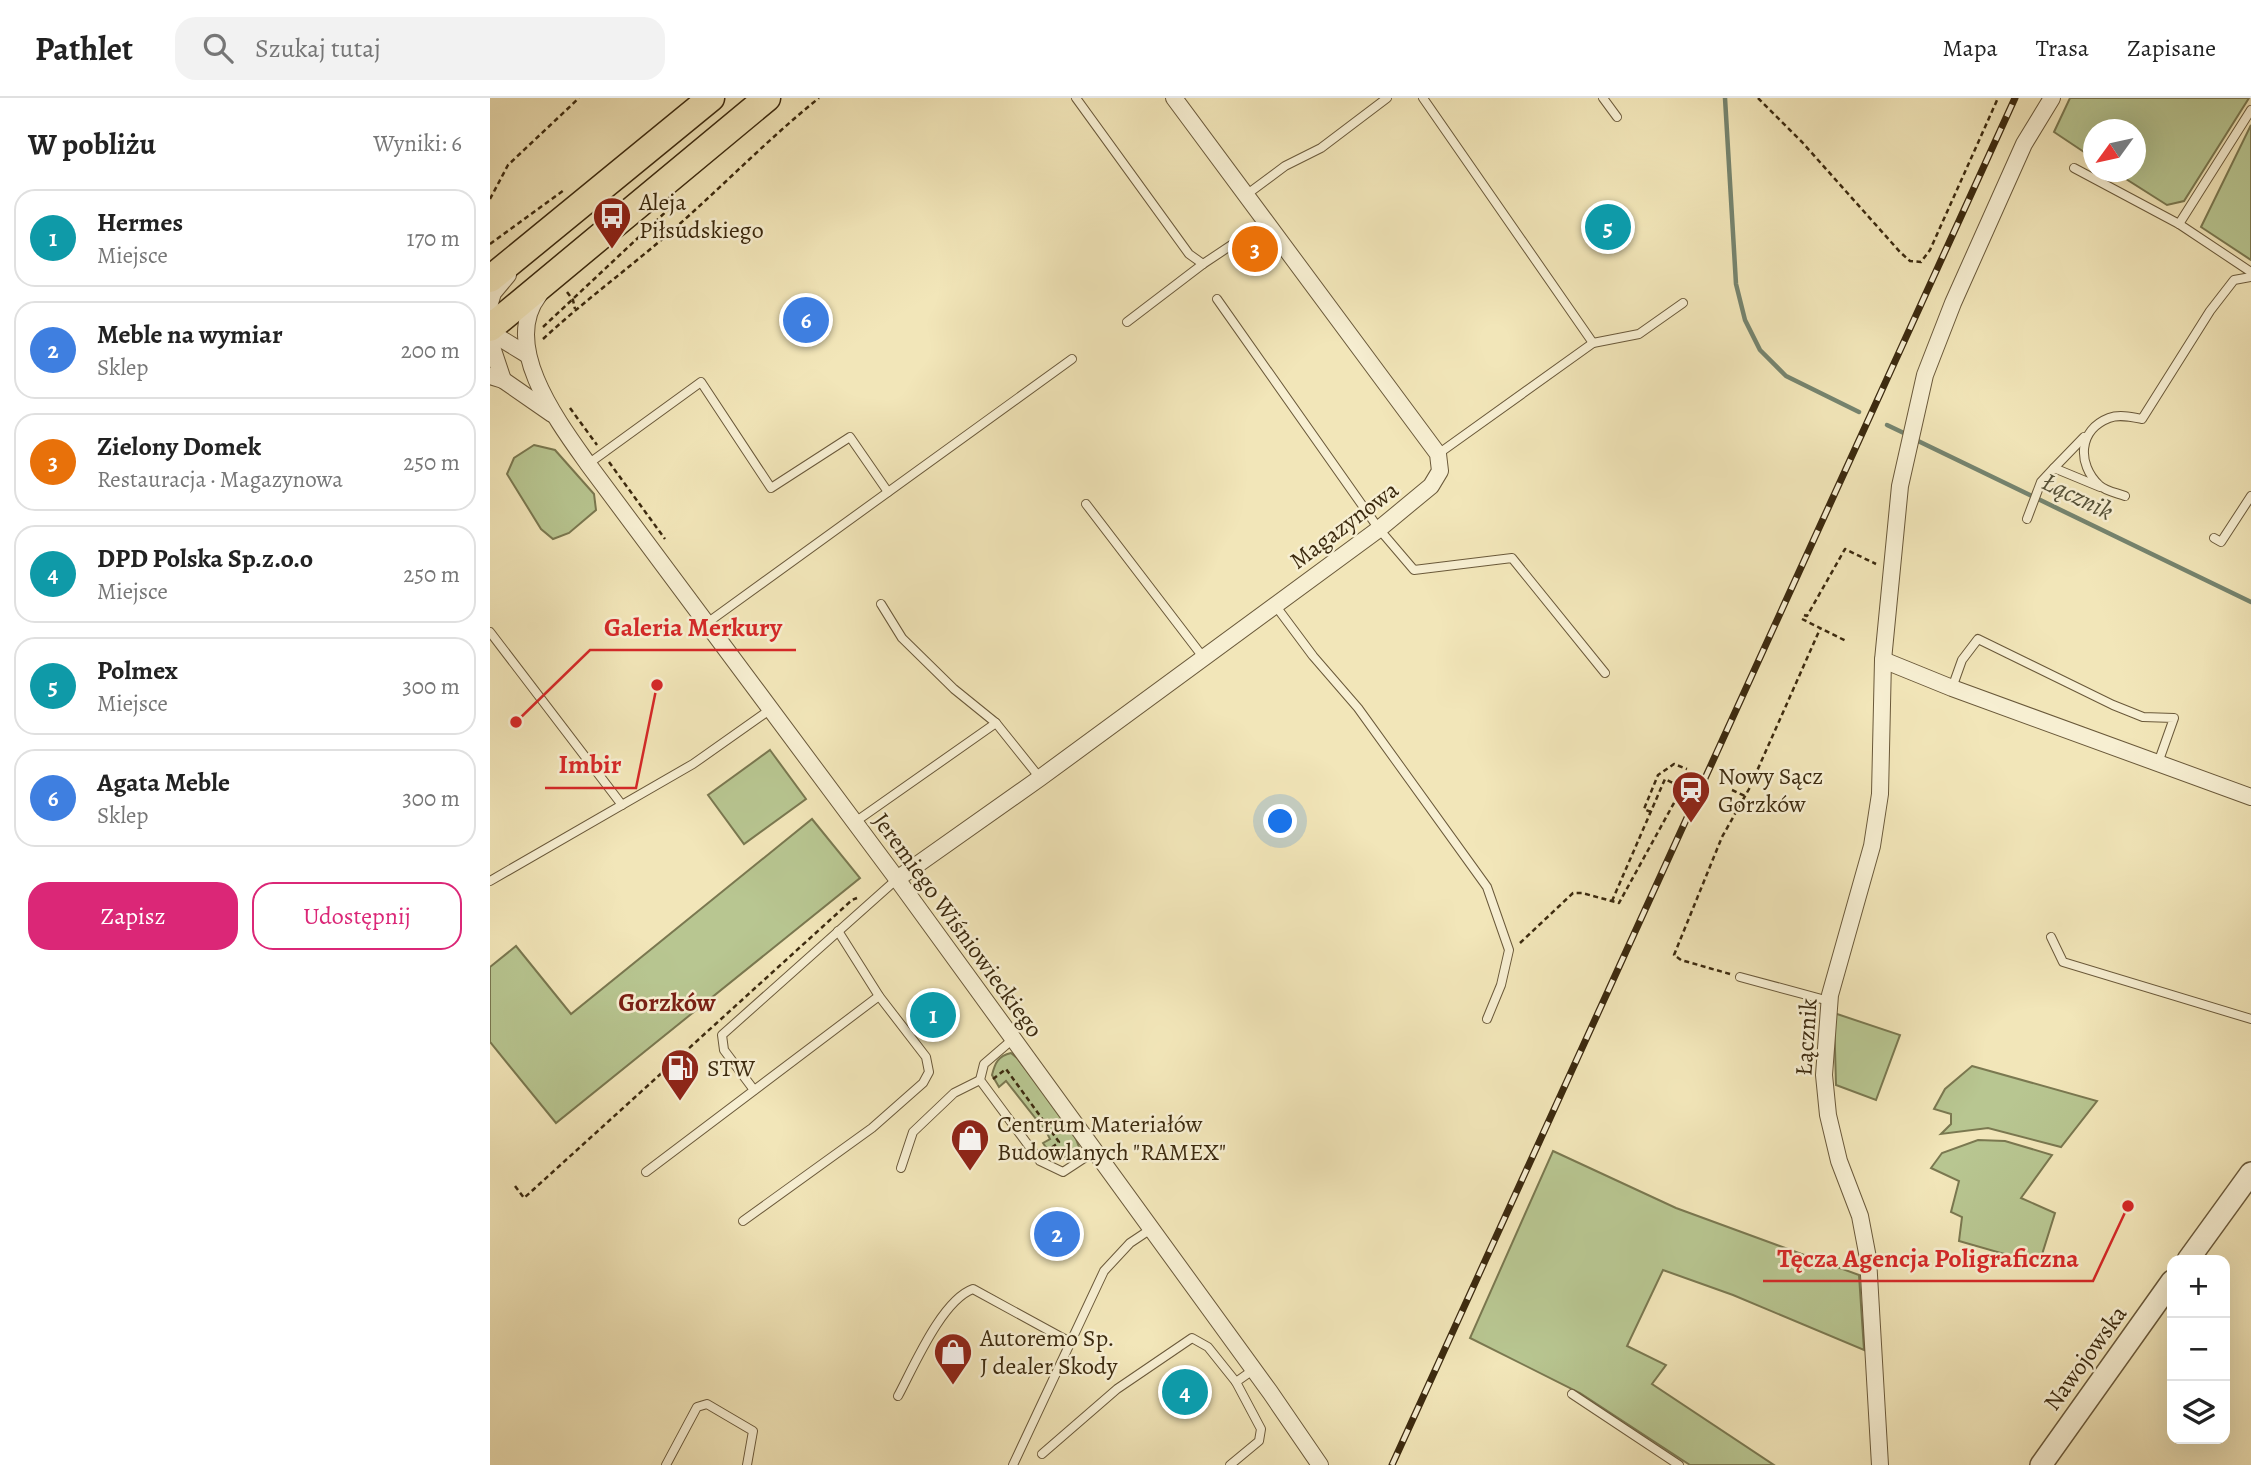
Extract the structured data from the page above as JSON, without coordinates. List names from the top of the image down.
{
  "streets": {
    "street": [
      "Magazynowa",
      "Jeremiego Wiśniowieckiego",
      "Łącznik",
      "Nawojowska"
    ]
  },
  "crossings": [
    ["Magazynowa", "Jeremiego Wiśniowieckiego"]
  ],
  "districts": ["Gorzków"],
  "water": ["Łącznik"],
  "places": {
    "bus stop": ["Aleja Piłsudskiego"],
    "other": ["Imbir", "Galeria Merkury", "Tęcza Agencja Poligraficzna"],
    "station": ["Nowy Sącz Gorzków"],
    "fuel station": ["STW"],
    "shop": ["Centrum Materiałów Budowlanych \"RAMEX\"", "Autoremo Sp. J dealer Skody"]
  },
  "north": "bottom left",
  "page": {
    "header": "Pathlet",
    "search": "Szukaj tutaj",
    "nav": ["Mapa", "Trasa", "Zapisane"],
    "heading": ["W pobliżu", "Wyniki: 6"],
    "list": [
      {
        "mark": "1",
        "name": "Hermes",
        "note": "Miejsce",
        "value": "170 m"
      },
      {
        "mark": "2",
        "name": "Meble na wymiar",
        "note": "Sklep",
        "value": "200 m"
      },
      {
        "mark": "3",
        "name": "Zielony Domek",
        "note": "Restauracja · Magazynowa",
        "value": "250 m"
      },
      {
        "mark": "4",
        "name": "DPD Polska Sp.z.o.o",
        "note": "Miejsce",
        "value": "250 m"
      },
      {
        "mark": "5",
        "name": "Polmex",
        "note": "Miejsce",
        "value": "300 m"
      },
      {
        "mark": "6",
        "name": "Agata Meble",
        "note": "Sklep",
        "value": "300 m"
      }
    ],
    "pins": [
      "5",
      "3",
      "6",
      "1",
      "2",
      "4"
    ],
    "buttons": ["Zapisz", "Udostępnij"],
    "map_buttons": ["+", "−"]
  }
}
